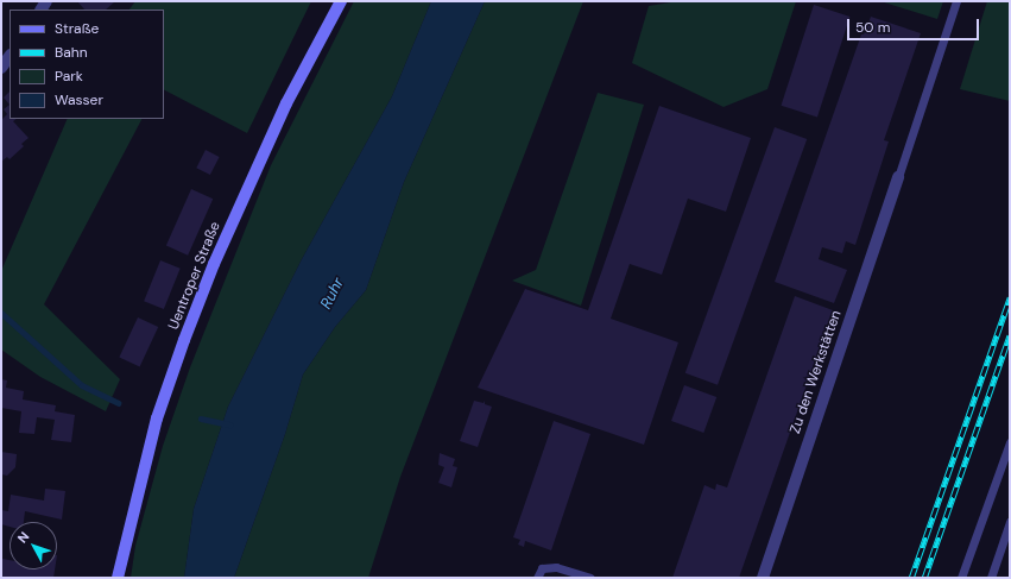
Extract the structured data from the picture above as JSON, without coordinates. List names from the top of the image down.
{
  "streets": {
    "main road": ["Uentroper Straße"],
    "street": ["Zu den Werkstätten"]
  },
  "water": ["Ruhr"],
  "legend": [
    "Straße",
    "Bahn",
    "Park",
    "Wasser"
  ],
  "scale_bar": "50 m",
  "north": "top left"
}
